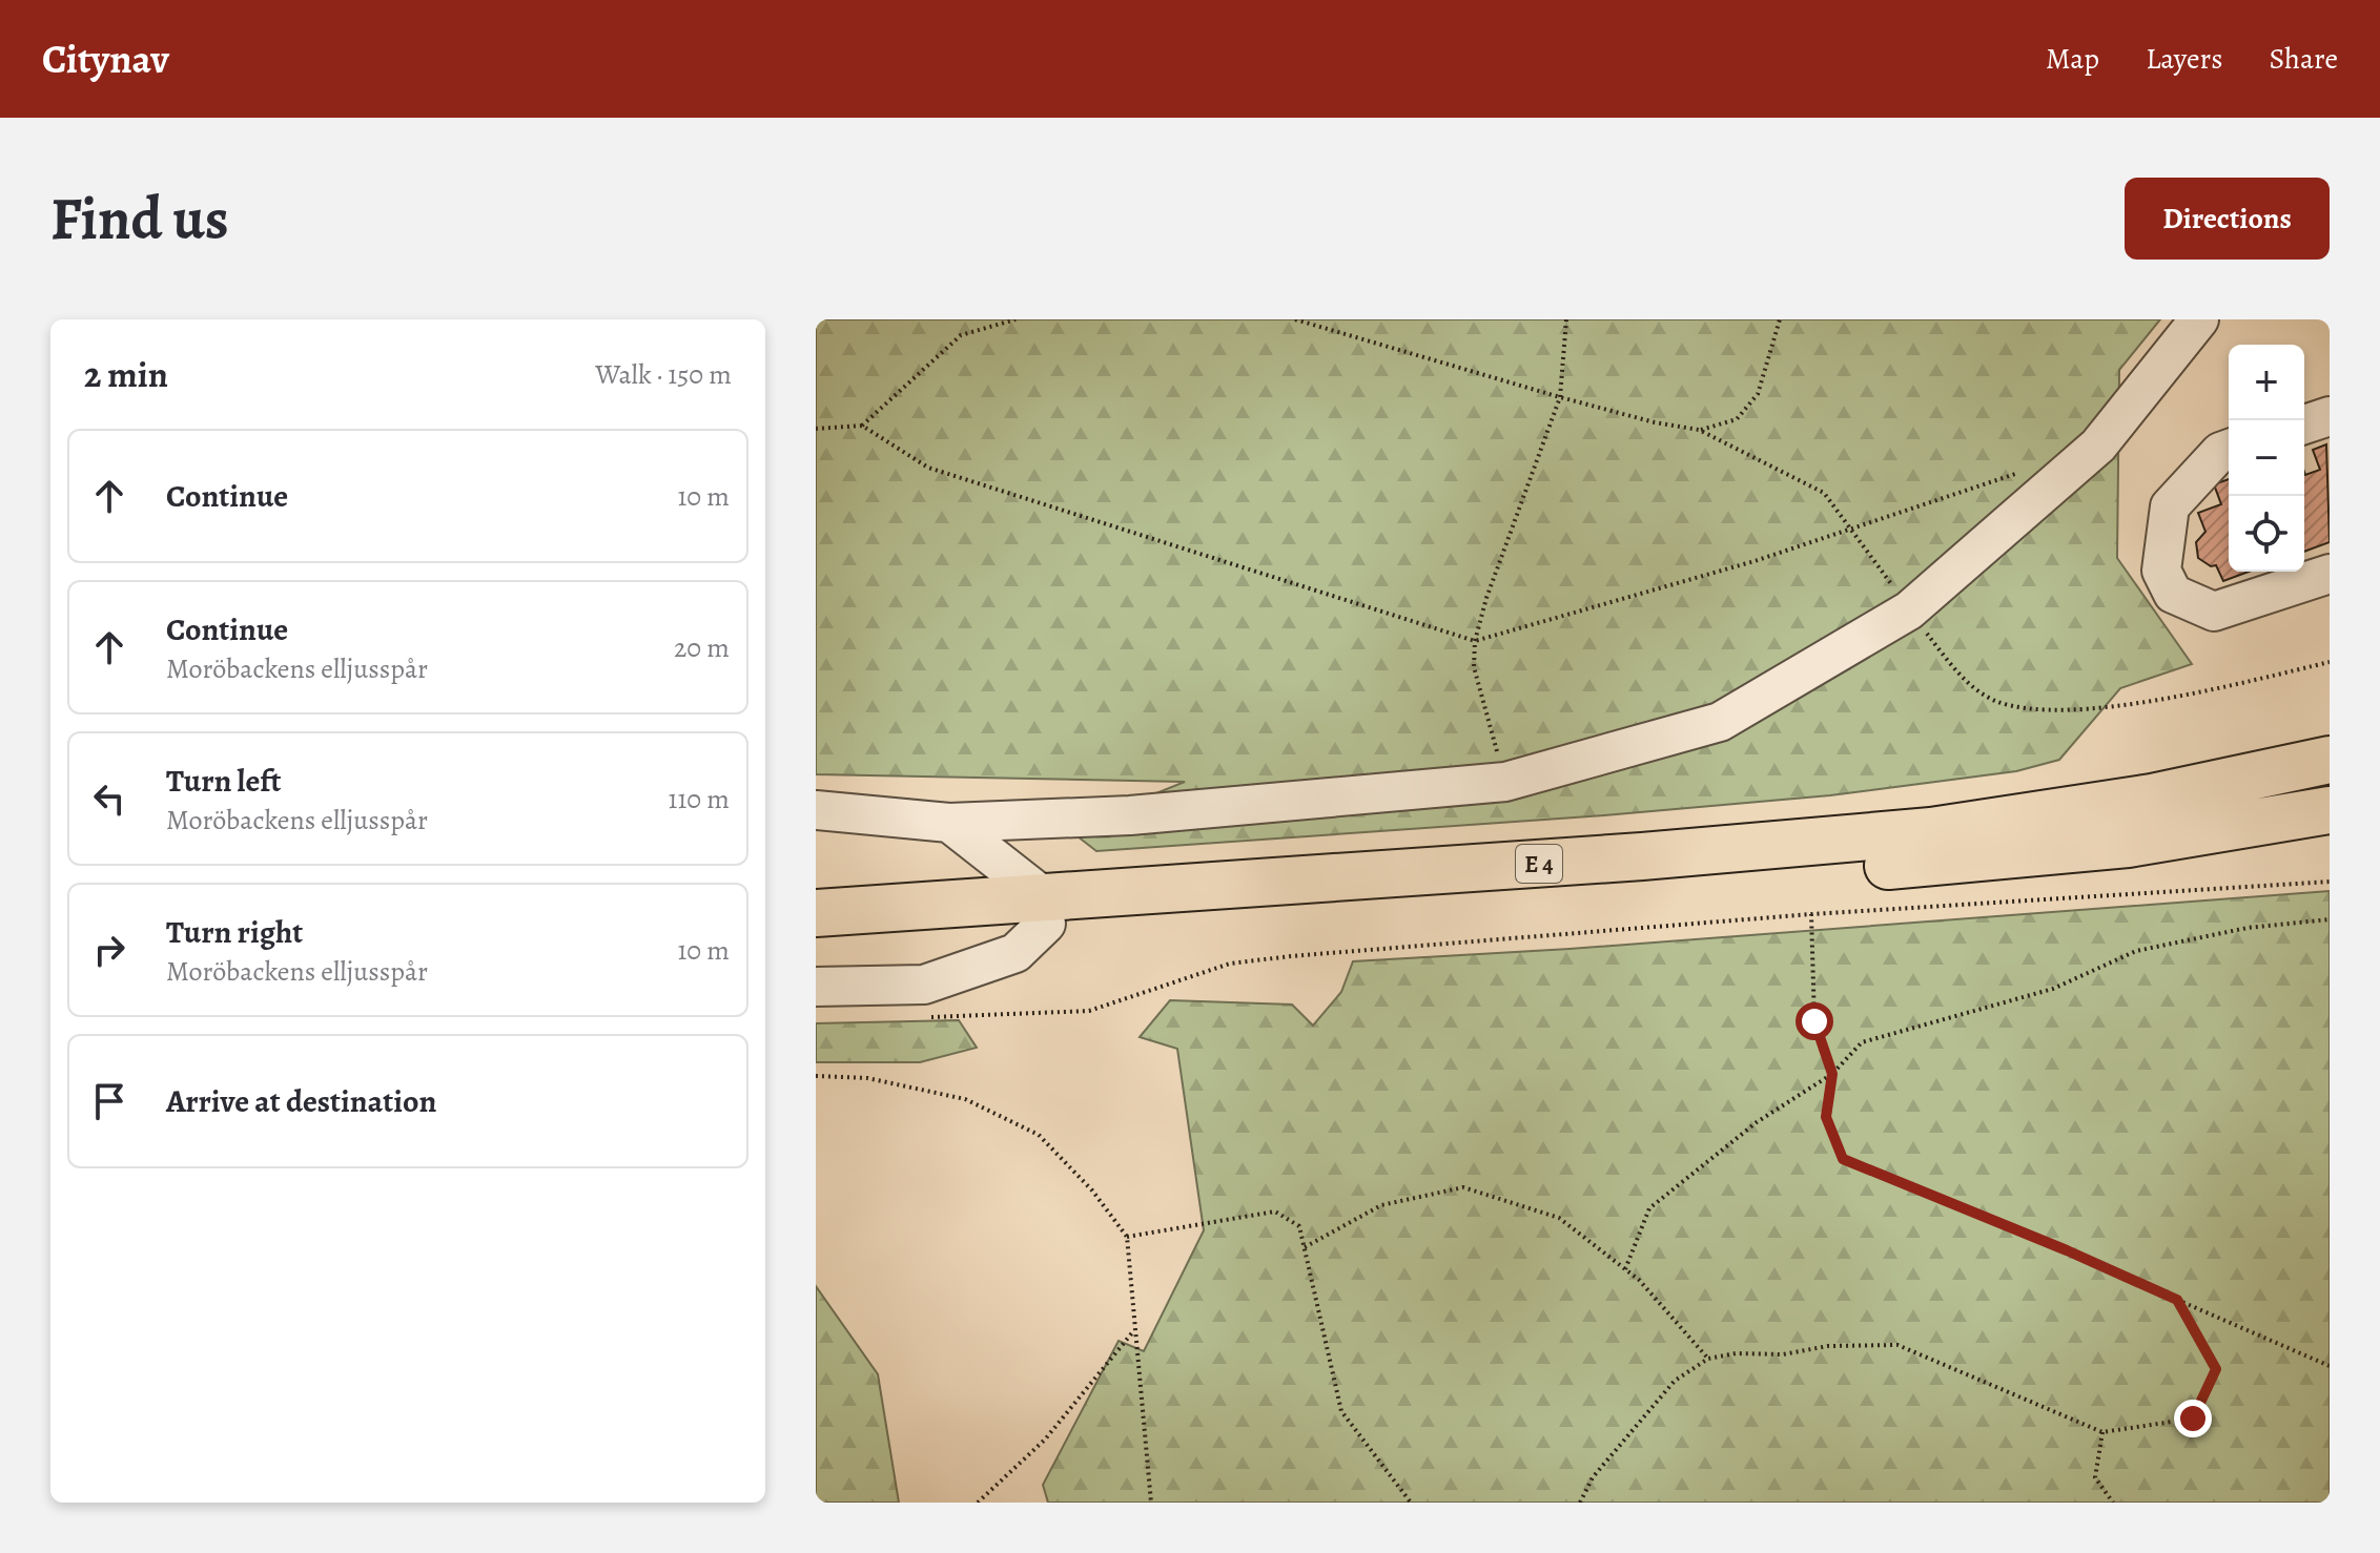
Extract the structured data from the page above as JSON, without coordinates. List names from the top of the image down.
{
  "streets": {
    "highway": ["E 4"]
  },
  "page": {
    "header": "Citynav",
    "nav": ["Map", "Layers", "Share"],
    "buttons": "Directions",
    "title": "Find us",
    "heading": ["2 min", "Walk · 150 m"],
    "map_buttons": ["+", "−"],
    "list": [
      ["Continue", "10 m"],
      ["Continue", "Moröbackens elljusspår", "20 m"],
      ["Turn left", "Moröbackens elljusspår", "110 m"],
      ["Turn right", "Moröbackens elljusspår", "10 m"],
      "Arrive at destination"
    ]
  }
}
